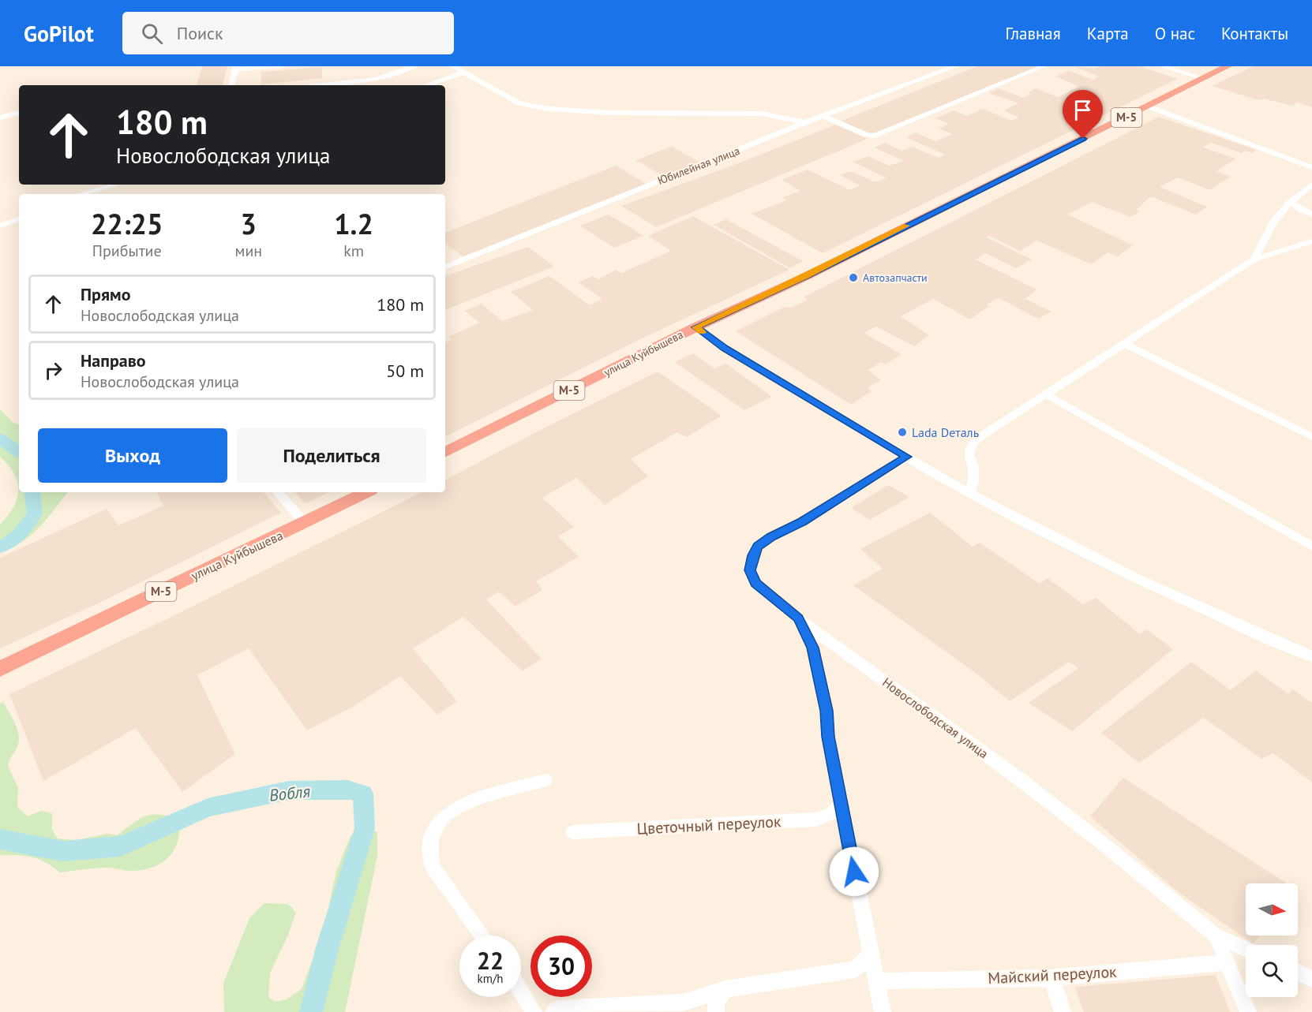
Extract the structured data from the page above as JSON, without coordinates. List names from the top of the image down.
{
  "streets": {
    "highway": ["М-5", "улица Куйбышева"],
    "street": [
      "Юбилейная улица",
      "Новослободская улица",
      "Цветочный переулок",
      "Майский переулок"
    ]
  },
  "crossings": [
    ["Новослободская улица", "Майский переулок"]
  ],
  "water": ["Вобля"],
  "places": ["Автозапчасти", "Lada Dеталь"],
  "north": "right",
  "page": {
    "header": "GoPilot",
    "search": "Поиск",
    "nav": [
      "Главная",
      "Карта",
      "О нас",
      "Контакты"
    ],
    "turn": ["180 m", "Новослободская улица"],
    "eta": [
      "22:25",
      "Прибытие",
      "3",
      "мин",
      "1.2",
      "km"
    ],
    "list": [
      {
        "name": "Прямо",
        "note": "Новослободская улица",
        "value": "180 m"
      },
      {
        "name": "Направо",
        "note": "Новослободская улица",
        "value": "50 m"
      }
    ],
    "buttons": ["Выход", "Поделиться"],
    "speed": "22 km/h",
    "limit": "30"
  }
}
